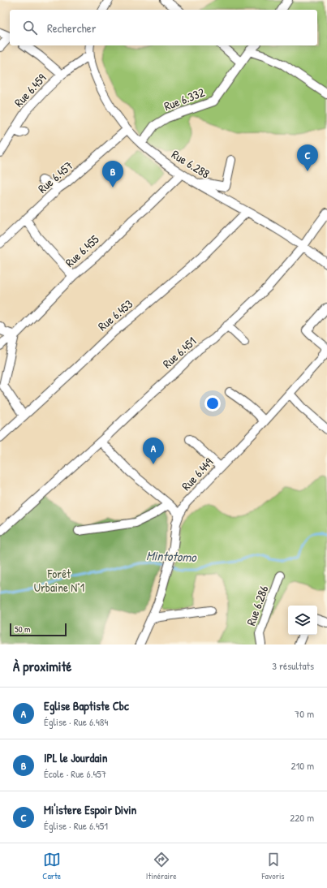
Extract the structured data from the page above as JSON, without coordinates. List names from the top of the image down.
{
  "streets": {
    "street": [
      "Rue 6.459",
      "Rue 6.332",
      "Rue 6.288",
      "Rue 6.457",
      "Rue 6.455",
      "Rue 6.453",
      "Rue 6.451",
      "Rue 6.449",
      "Rue 6.286"
    ]
  },
  "crossings": [
    ["Rue 6.459", "Rue 6.288"],
    ["Rue 6.332", "Rue 6.288"],
    ["Rue 6.288", "Rue 6.457"],
    ["Rue 6.288", "Rue 6.455"],
    ["Rue 6.288", "Rue 6.453"],
    ["Rue 6.288", "Rue 6.451"]
  ],
  "water": ["Mintotomo"],
  "parks": ["Forêt Urbaine N°1"],
  "scale_bar": "50 m",
  "page": {
    "search": "Rechercher",
    "pins": ["C", "B", "A"],
    "scale": "50 m",
    "heading": ["À proximité", "3 résultats"],
    "list": [
      {
        "mark": "A",
        "name": "Eglise Baptiste Cbc",
        "note": "Église · Rue 6.484",
        "value": "70 m"
      },
      {
        "mark": "B",
        "name": "IPL le Jourdain",
        "note": "École · Rue 6.457",
        "value": "210 m"
      },
      {
        "mark": "C",
        "name": "Mi'istere Espoir Divin",
        "note": "Église · Rue 6.451",
        "value": "220 m"
      }
    ],
    "nav": ["Carte", "Itinéraire", "Favoris"]
  }
}
